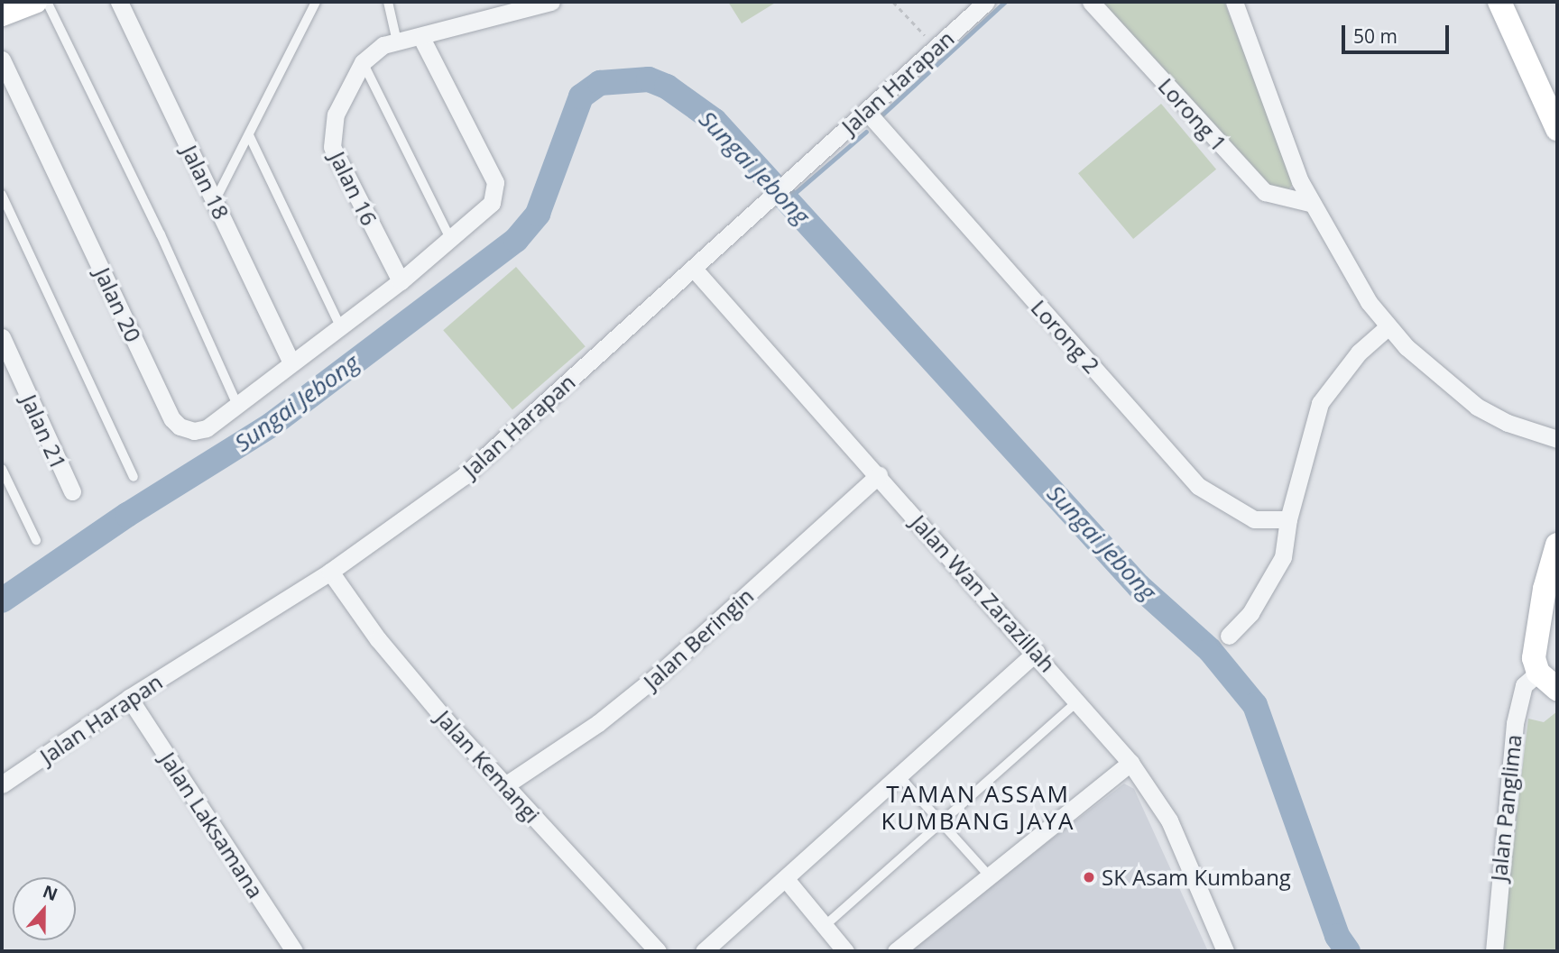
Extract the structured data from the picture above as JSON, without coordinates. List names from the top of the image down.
{
  "streets": {
    "street": [
      "Jalan Harapan",
      "Lorong 1",
      "Jalan 18",
      "Jalan 16",
      "Jalan 20",
      "Lorong 2",
      "Jalan 21",
      "Jalan Wan Zarazillah",
      "Jalan Beringin",
      "Jalan Kemangi",
      "Jalan Panglima",
      "Jalan Laksamana"
    ]
  },
  "crossings": [
    ["Jalan Harapan", "Lorong 2"],
    ["Jalan Harapan", "Jalan Wan Zarazillah"],
    ["Jalan Harapan", "Jalan Kemangi"],
    ["Jalan Harapan", "Jalan Laksamana"],
    ["Jalan 18", "Jalan 20"],
    ["Jalan 16", "Jalan 20"],
    ["Jalan Wan Zarazillah", "Jalan Beringin"],
    ["Jalan Beringin", "Jalan Kemangi"]
  ],
  "districts": ["TAMAN ASSAM KUMBANG JAYA"],
  "water": ["Sungai Jebong"],
  "places": ["SK Asam Kumbang"],
  "scale_bar": "50 m",
  "north": "top"
}
